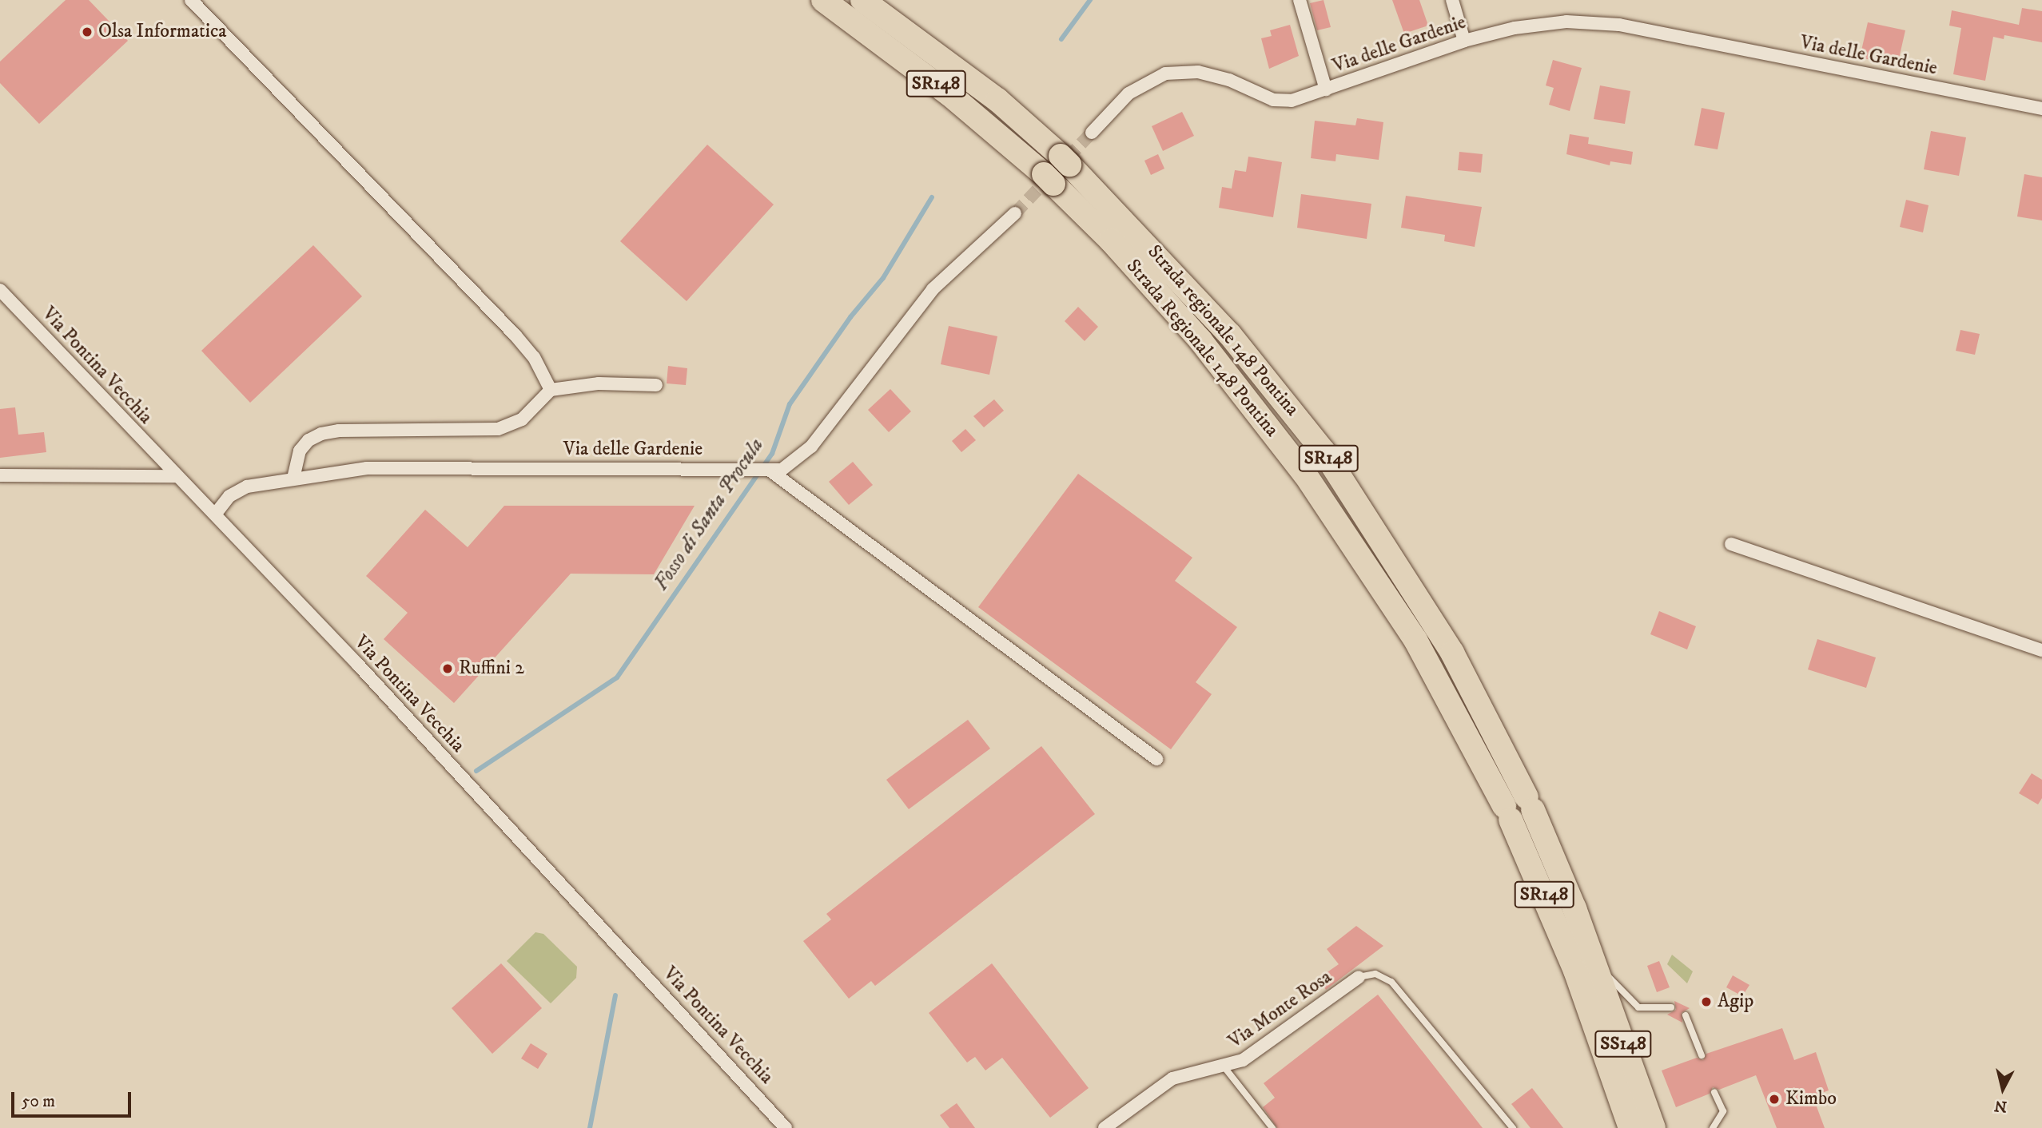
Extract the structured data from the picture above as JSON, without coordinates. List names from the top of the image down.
{
  "streets": {
    "highway": [
      "SR148",
      "Strada regionale 148 Pontina",
      "Strada Regionale 148 Pontina",
      "SS148"
    ],
    "street": ["Via delle Gardenie", "Via Pontina Vecchia", "Via Monte Rosa"]
  },
  "crossings": [
    ["Via delle Gardenie", "Via Pontina Vecchia"],
    ["Strada regionale 148 Pontina", "Strada Regionale 148 Pontina"],
    ["Strada regionale 148 Pontina", "SS148"],
    ["Strada Regionale 148 Pontina", "SS148"]
  ],
  "water": ["Fosso di Santa Procula"],
  "places": [
    "Olsa Informatica",
    "Ruffini 2",
    "Agip",
    "Kimbo"
  ],
  "scale_bar": "50 m",
  "north": "bottom"
}
